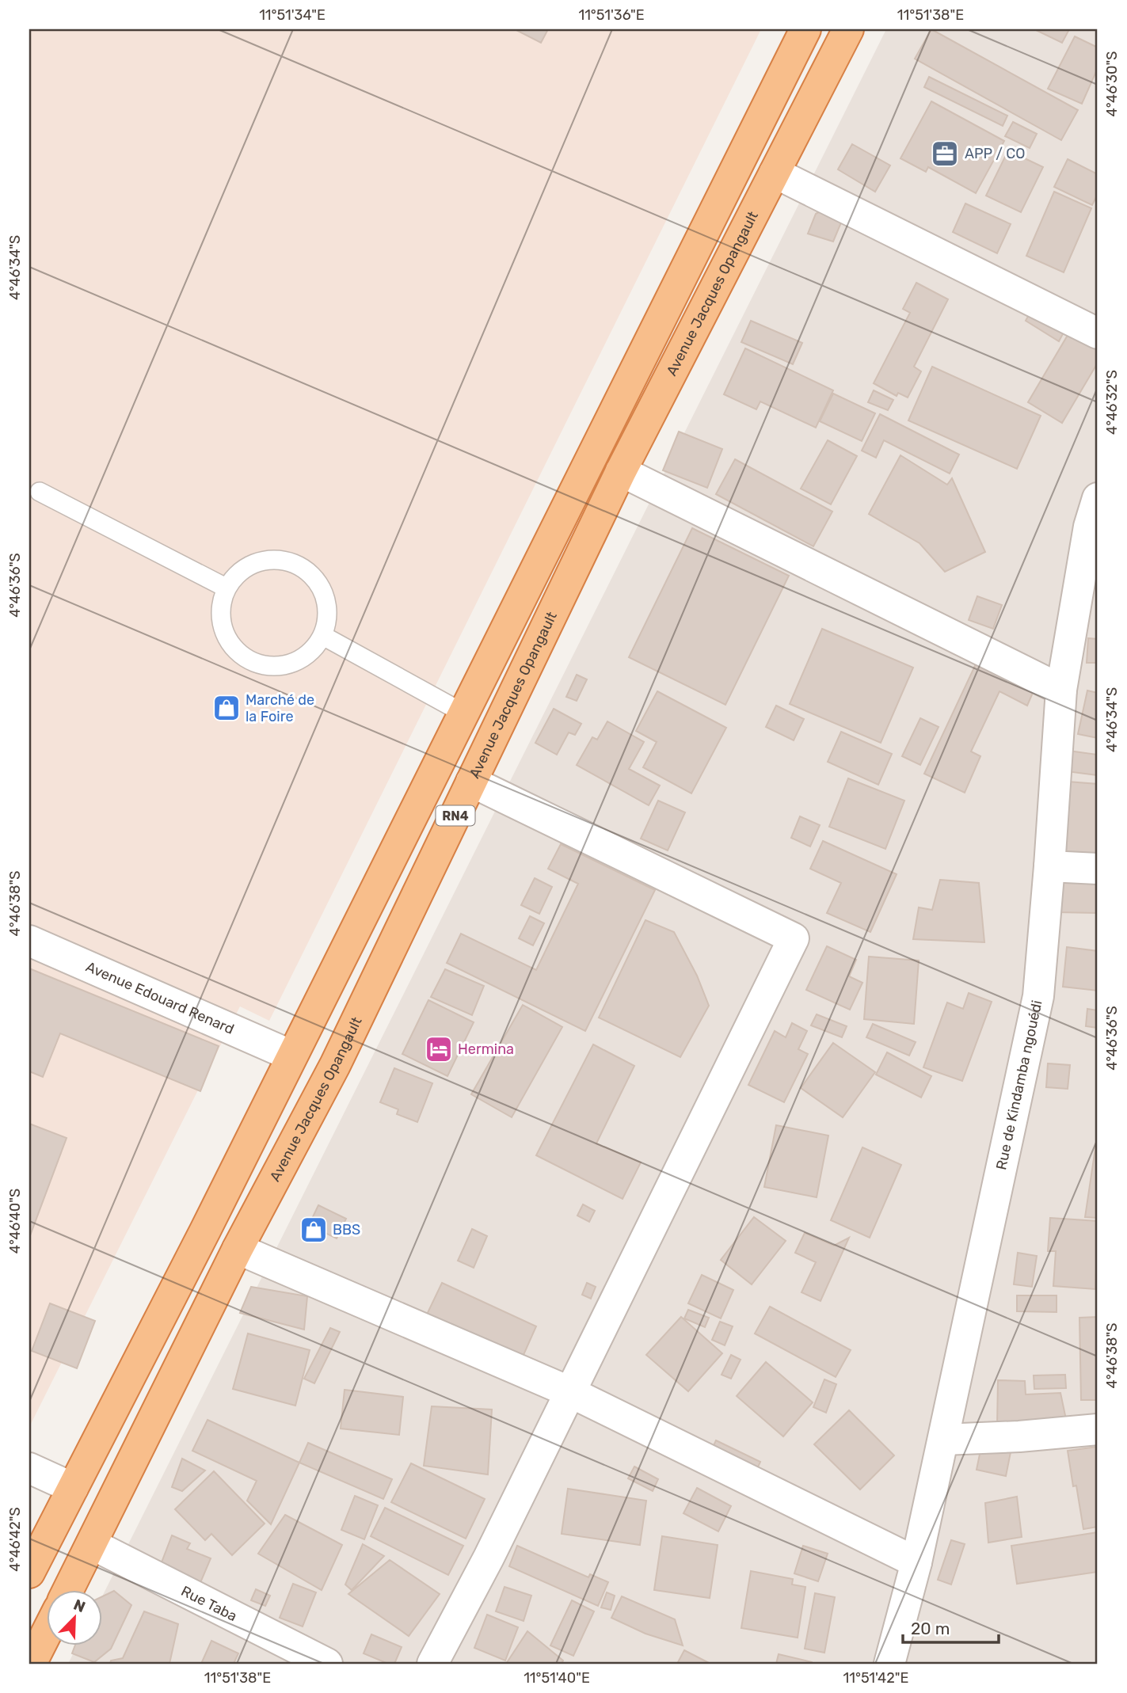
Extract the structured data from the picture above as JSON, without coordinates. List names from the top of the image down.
{
  "streets": {
    "highway": ["Avenue Jacques Opangault", "RN4"],
    "street": ["Avenue Edouard Renard", "Rue de Kindamba ngouédi", "Rue Taba"]
  },
  "crossings": [
    ["Avenue Jacques Opangault", "Rue Taba"],
    ["RN4", "Avenue Edouard Renard"]
  ],
  "places": {
    "office": ["APP / CO"],
    "shop": ["Marché de la Foire", "BBS"],
    "hotel": ["Hermina"]
  },
  "scale_bar": "20 m",
  "north": "top right",
  "coordinates": [
    "11°51'34\"E",
    "11°51'36\"E",
    "11°51'38\"E",
    "4°46'30\"S",
    "4°46'34\"S",
    "4°46'32\"S",
    "4°46'36\"S",
    "4°46'38\"S",
    "4°46'40\"S",
    "4°46'42\"S",
    "11°51'40\"E",
    "11°51'42\"E"
  ]
}
